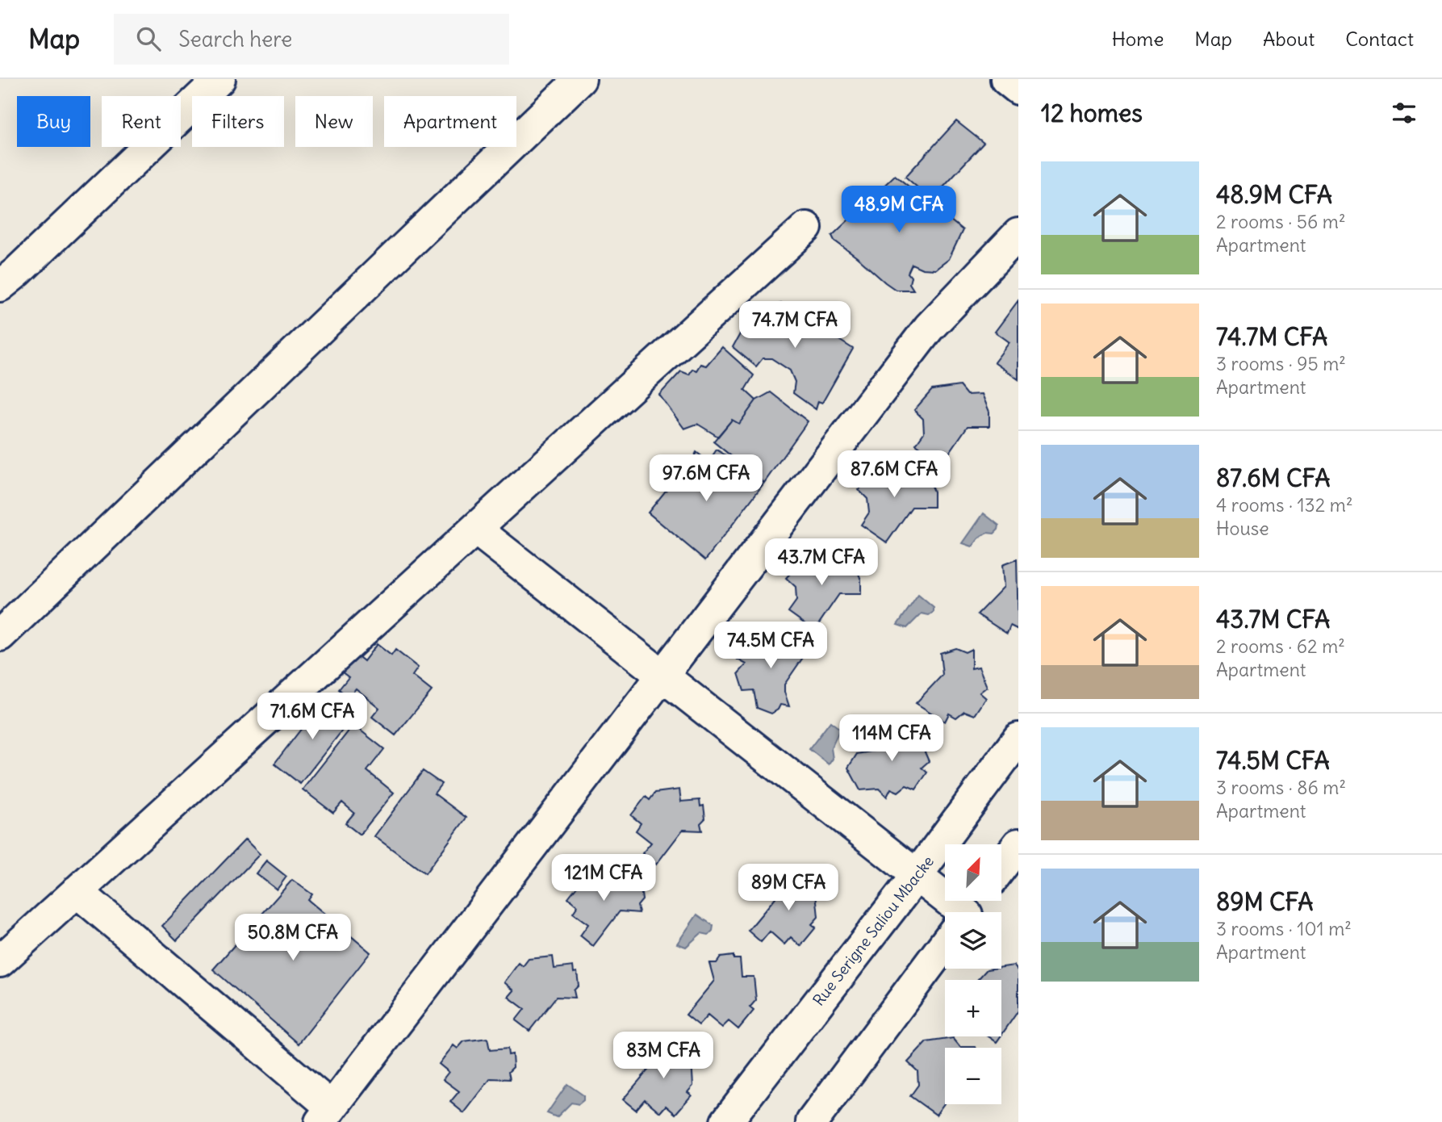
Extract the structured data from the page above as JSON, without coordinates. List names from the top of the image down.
{
  "streets": {
    "street": ["Rue Serigne Saliou Mbacke"]
  },
  "north": "top right",
  "page": {
    "header": "Map",
    "search": "Search here",
    "nav": [
      "Home",
      "Map",
      "About",
      "Contact"
    ],
    "heading": "12 homes",
    "chip": [
      "Buy",
      "Rent",
      "Filters",
      "New",
      "Apartment"
    ],
    "list": [
      {
        "name": "48.9M CFA",
        "note": "2 rooms · 56 m² · Apartment"
      },
      {
        "name": "74.7M CFA",
        "note": "3 rooms · 95 m² · Apartment"
      },
      {
        "name": "87.6M CFA",
        "note": "4 rooms · 132 m² · House"
      },
      {
        "name": "43.7M CFA",
        "note": "2 rooms · 62 m² · Apartment"
      },
      {
        "name": "74.5M CFA",
        "note": "3 rooms · 86 m² · Apartment"
      },
      {
        "name": "89M CFA",
        "note": "3 rooms · 101 m² · Apartment"
      }
    ],
    "price": [
      "48.9M CFA",
      "74.7M CFA",
      "87.6M CFA",
      "97.6M CFA",
      "43.7M CFA",
      "74.5M CFA",
      "71.6M CFA",
      "114M CFA",
      "121M CFA",
      "89M CFA",
      "50.8M CFA",
      "83M CFA"
    ],
    "map_buttons": ["+", "−"]
  }
}
